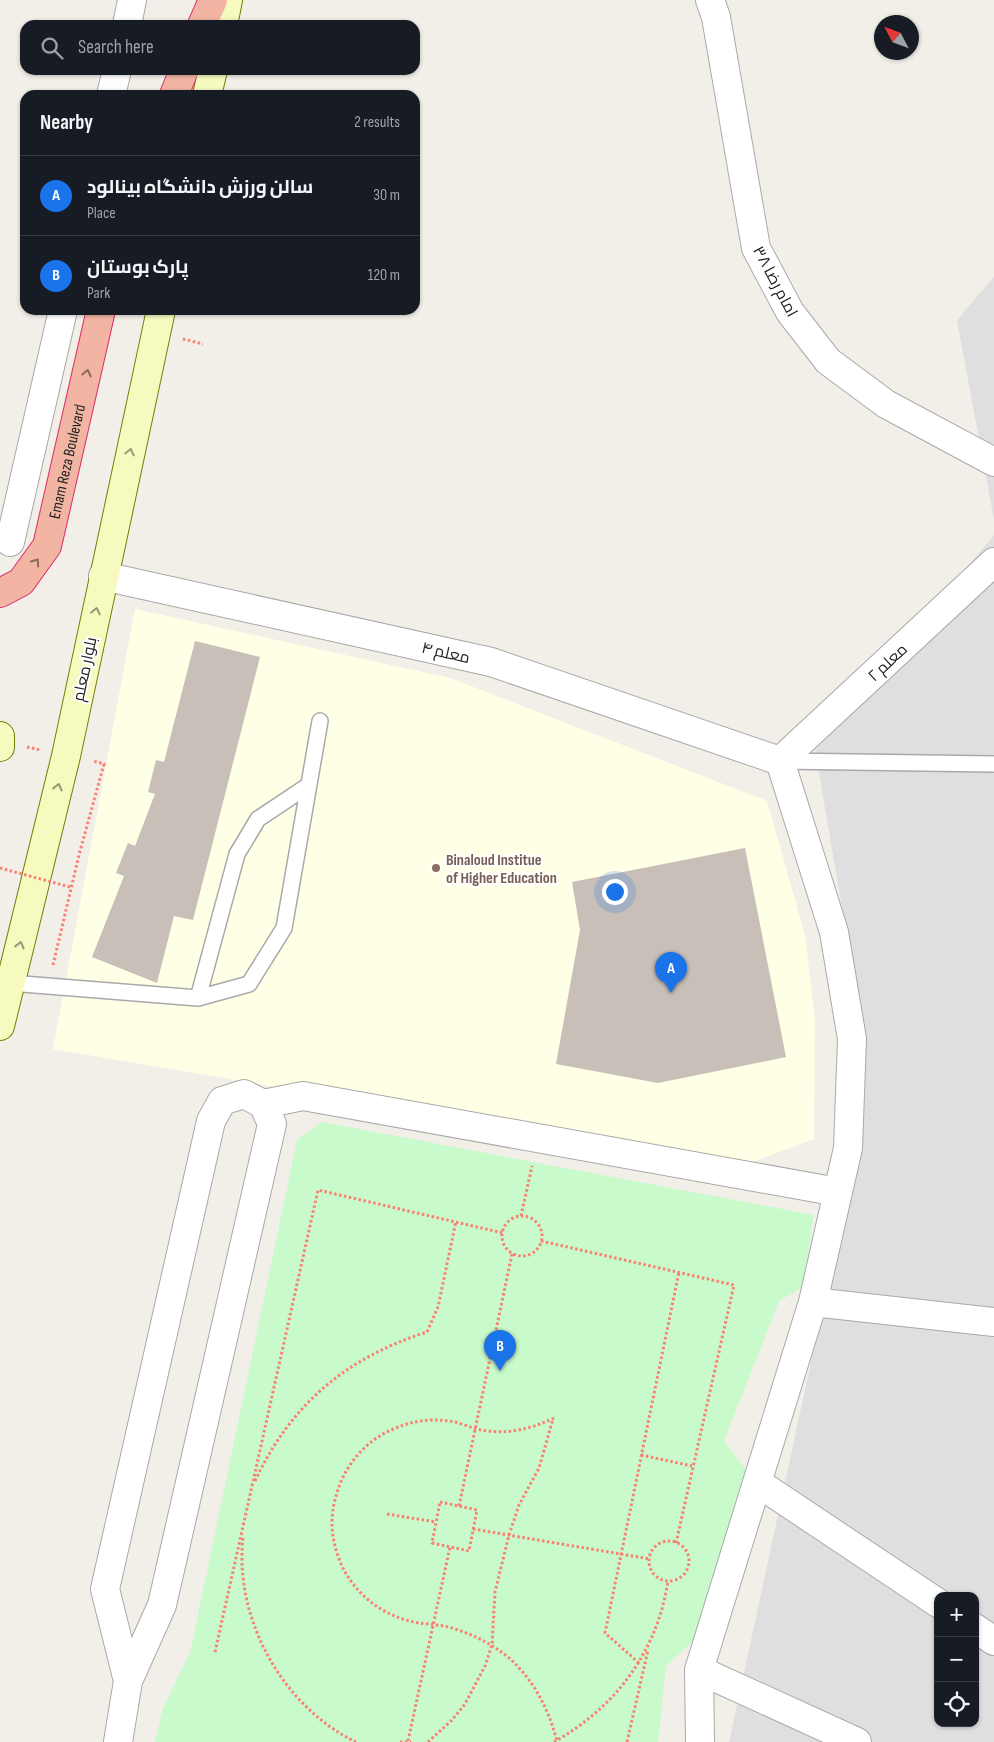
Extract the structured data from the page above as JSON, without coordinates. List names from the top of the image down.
{
  "streets": {
    "highway": ["Emam Reza Boulevard"],
    "main road": ["بلوار معلم"],
    "street": ["امام رضا ۳۸", "معلم ۴", "معلم ۲"]
  },
  "crossings": [
    ["معلم ۴", "معلم ۲"],
    ["معلم ۴", "بلوار معلم"]
  ],
  "one_way": ["Emam Reza Boulevard", "بلوار معلم"],
  "places": ["Binaloud Institue of Higher Education"],
  "north": "top left",
  "page": {
    "search": "Search here",
    "heading": ["Nearby", "2 results"],
    "list": [
      {
        "mark": "A",
        "name": "سالن ورزش دانشگاه بینالود",
        "note": "Place",
        "value": "30 m"
      },
      {
        "mark": "B",
        "name": "پارک بوستان",
        "note": "Park",
        "value": "120 m"
      }
    ],
    "pins": ["A", "B"],
    "map_buttons": ["+", "−"]
  }
}
